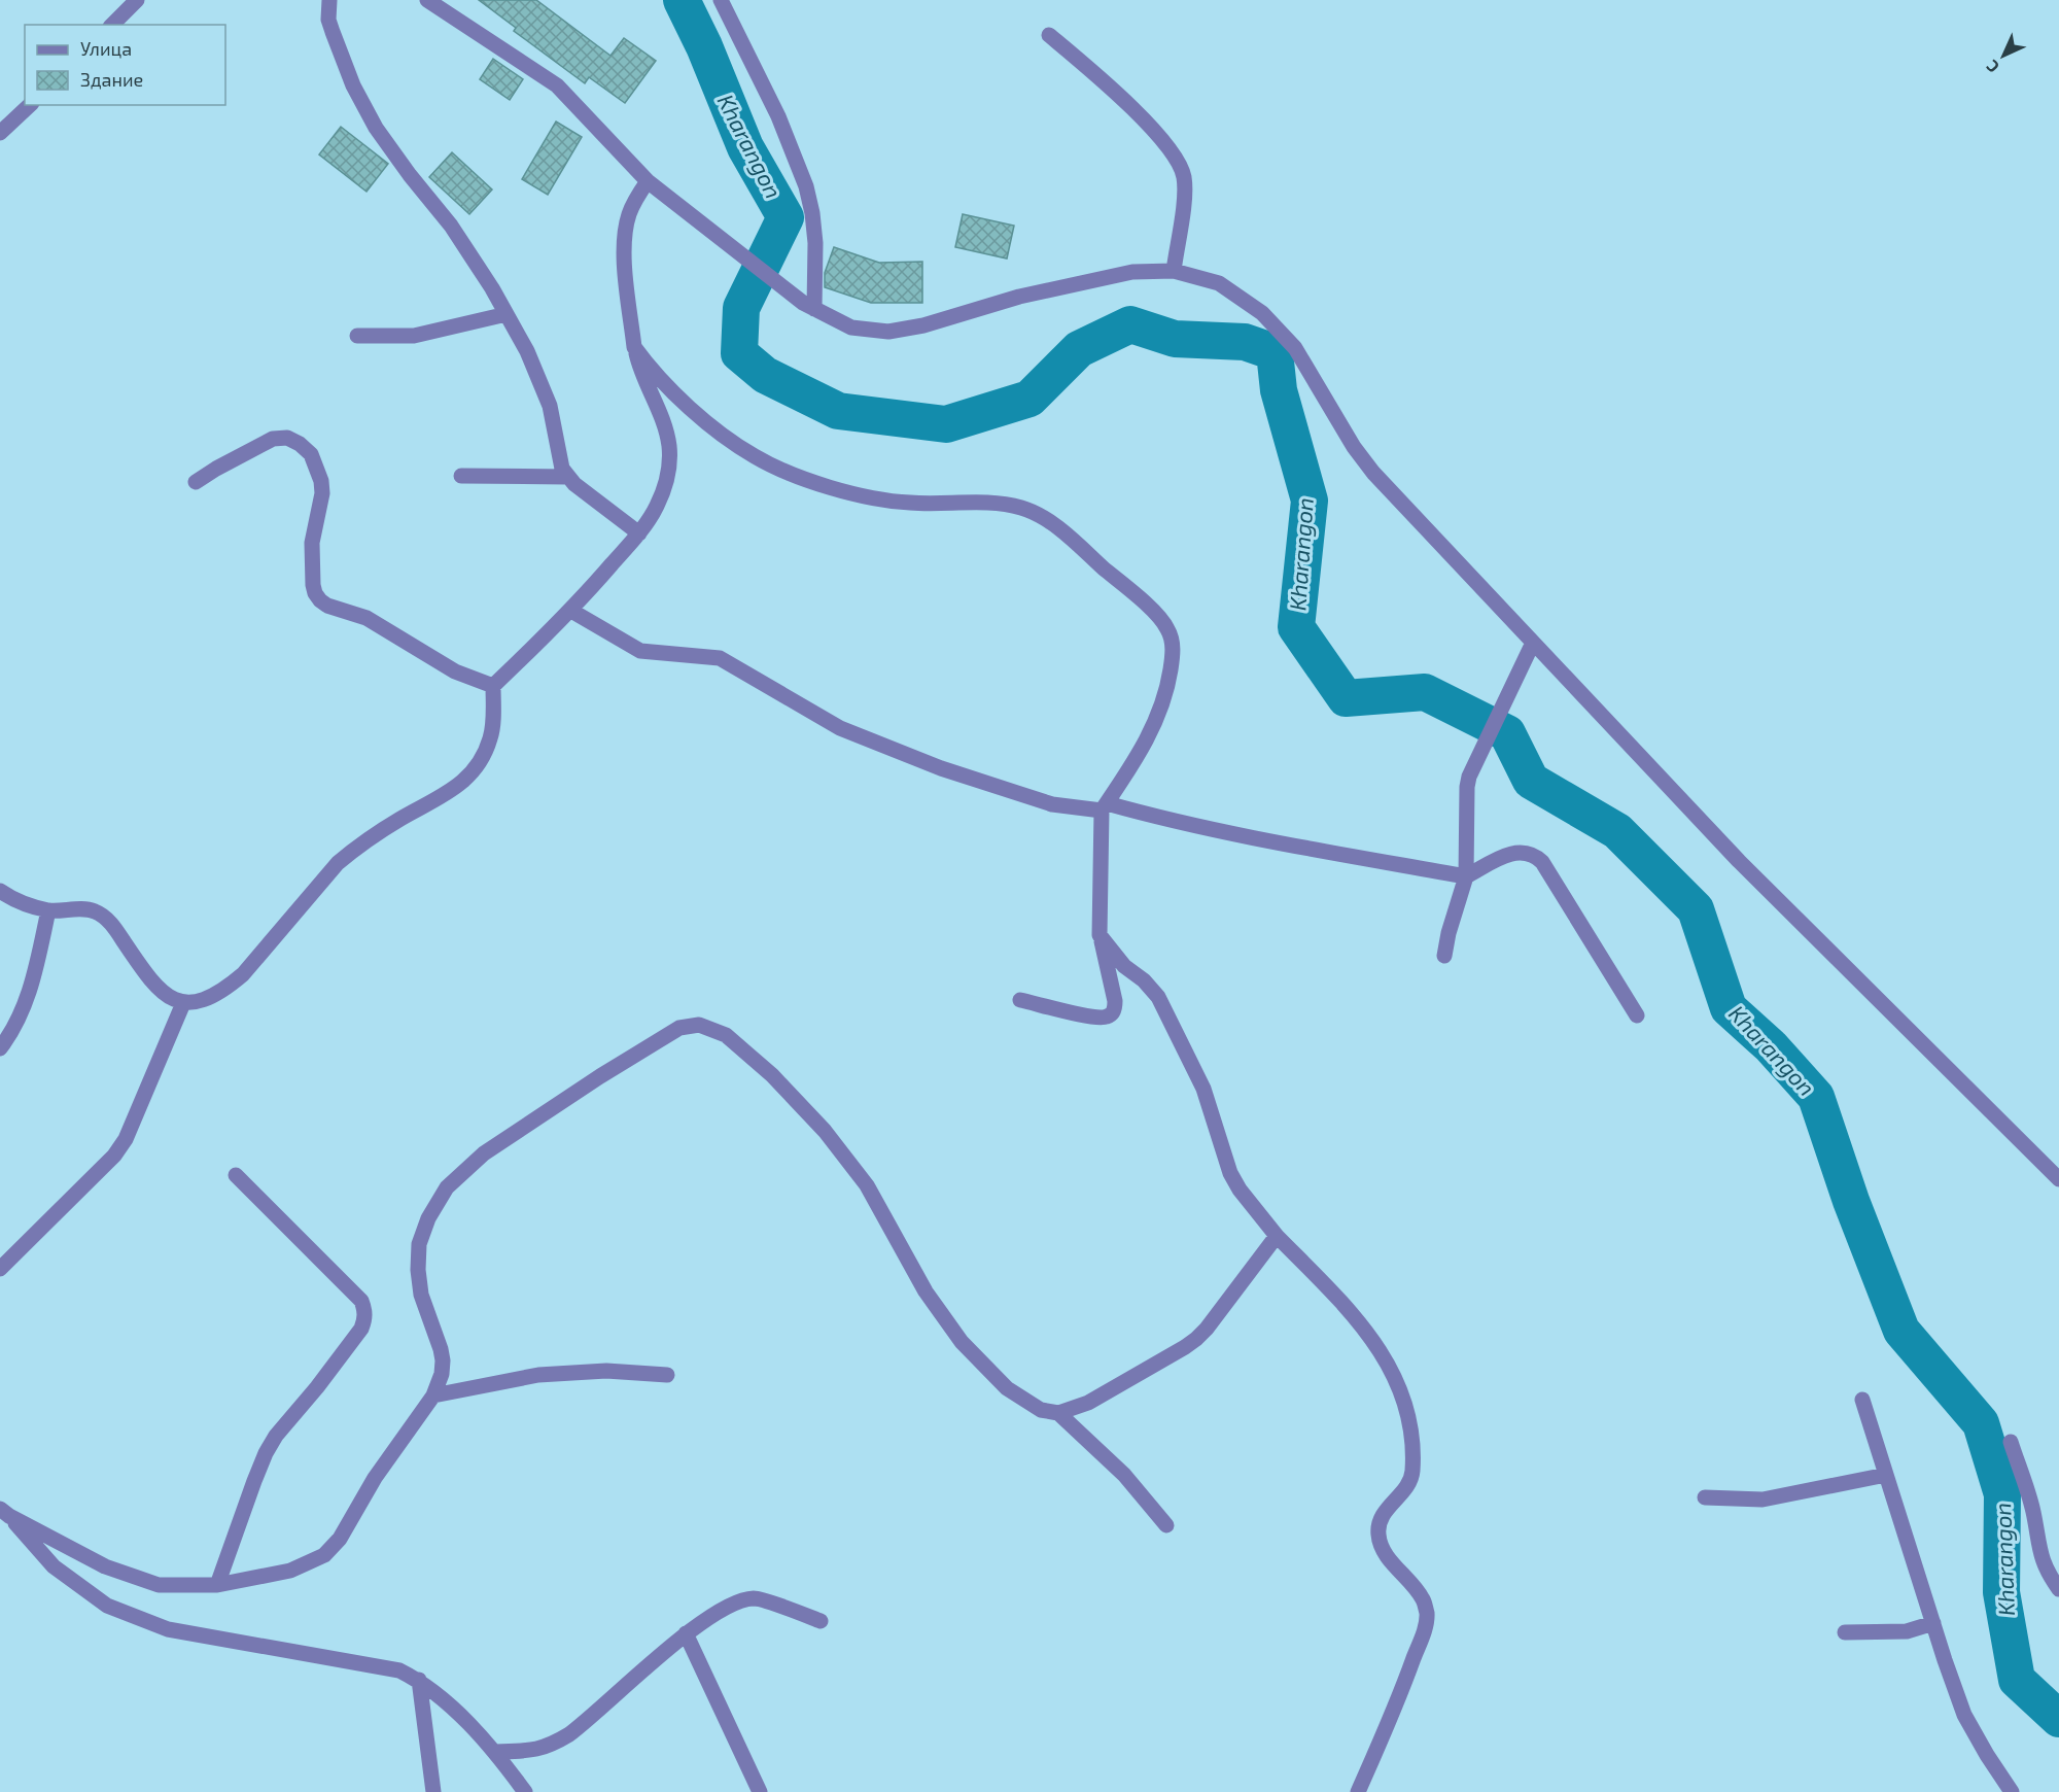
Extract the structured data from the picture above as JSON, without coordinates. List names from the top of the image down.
{
  "water": ["Kharangon"],
  "legend": ["Улица", "Здание"],
  "north": "bottom left"
}
